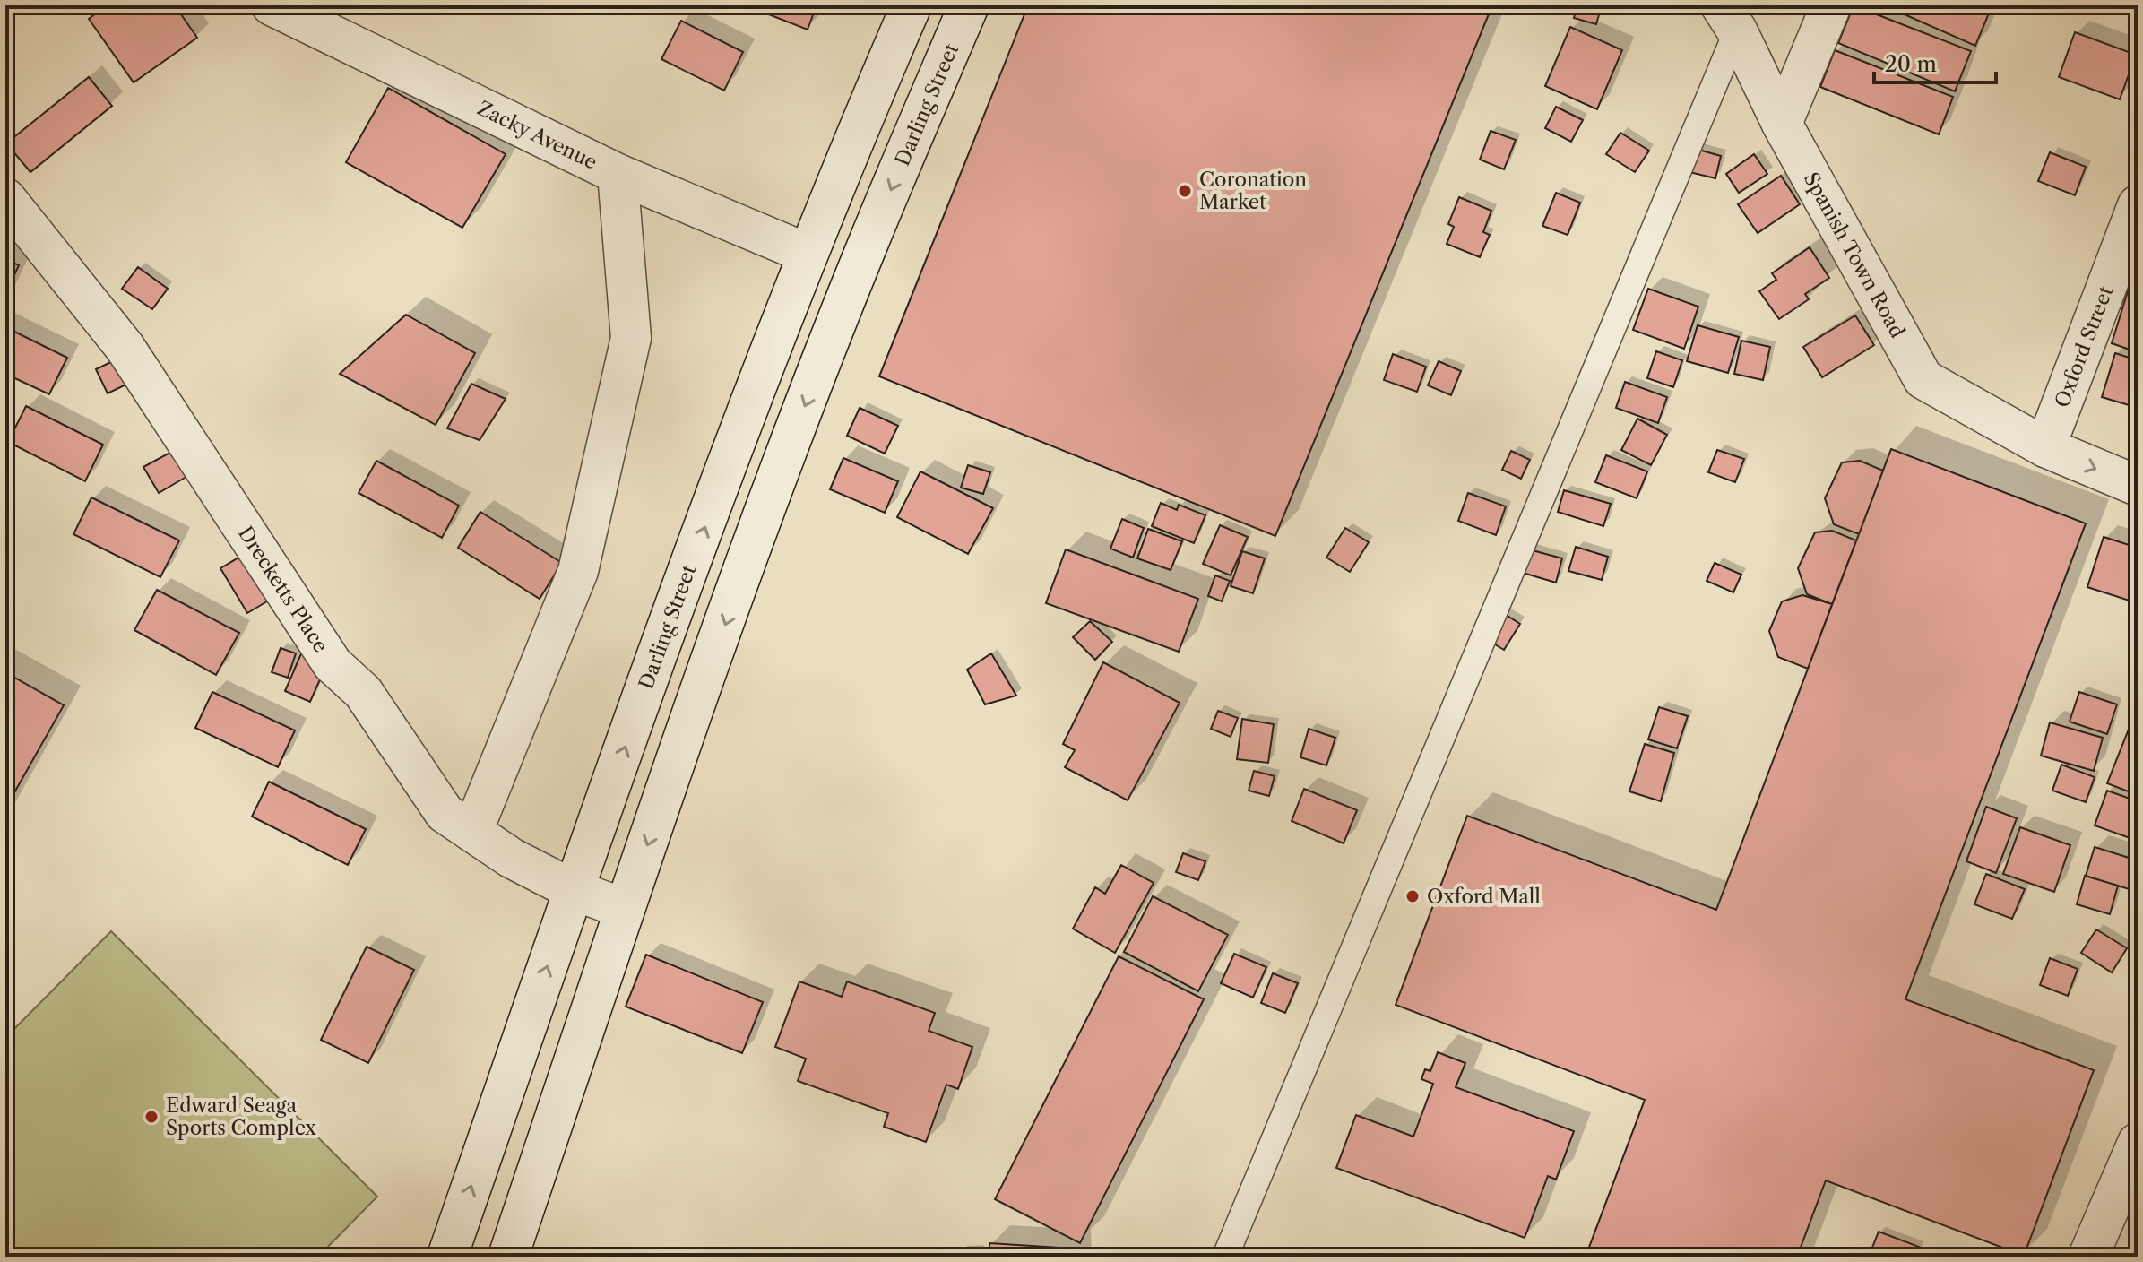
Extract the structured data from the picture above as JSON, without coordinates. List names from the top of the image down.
{
  "streets": {
    "street": [
      "Darling Street",
      "Zacky Avenue",
      "Spanish Town Road",
      "Oxford Street",
      "Drecketts Place"
    ]
  },
  "crossings": [
    ["Darling Street", "Zacky Avenue"],
    ["Darling Street", "Drecketts Place"],
    ["Spanish Town Road", "Oxford Street"]
  ],
  "places": ["Coronation Market", "Oxford Mall", "Edward Seaga Sports Complex"],
  "scale_bar": "20 m"
}
